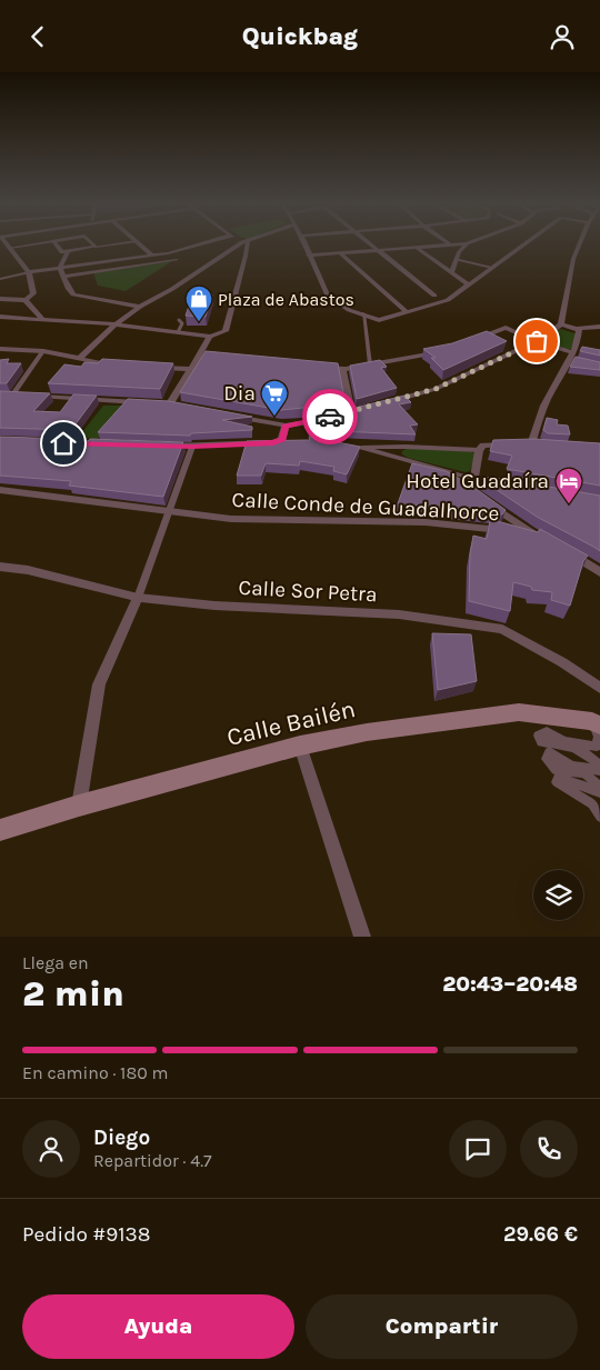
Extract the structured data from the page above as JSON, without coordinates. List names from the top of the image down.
{
  "streets": {
    "main road": ["Calle Bailén"],
    "street": ["Calle Conde de Guadalhorce", "Calle Sor Petra"]
  },
  "places": {
    "shop": ["Plaza de Abastos"],
    "supermarket": ["Dia"],
    "hotel": ["Hotel Guadaíra"]
  },
  "page": {
    "header": "Quickbag",
    "heading": ["2 min", "Llega en", "20:43–20:48"],
    "panel": [
      "Diego",
      "Repartidor · 4.7",
      "Pedido #9138",
      "29.66 €"
    ],
    "bar": "En camino · 180 m",
    "buttons": ["Ayuda", "Compartir"]
  }
}
